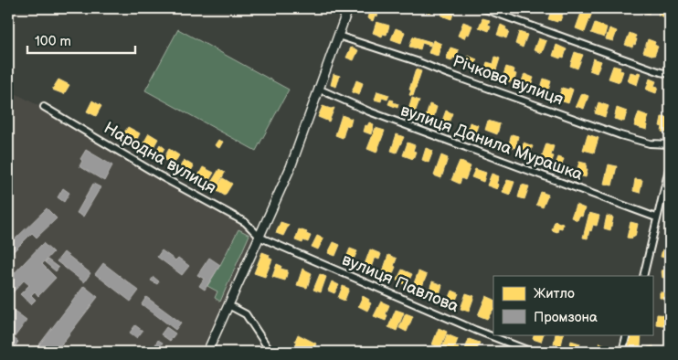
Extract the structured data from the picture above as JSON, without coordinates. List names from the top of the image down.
{
  "streets": {
    "street": [
      "Річкова вулиця",
      "вулиця Данила Мурашка",
      "Народна вулиця",
      "вулиця Павлова"
    ]
  },
  "crossings": [
    ["Народна вулиця", "вулиця Павлова"]
  ],
  "legend": ["Житло", "Промзона"],
  "scale_bar": "100 m"
}
